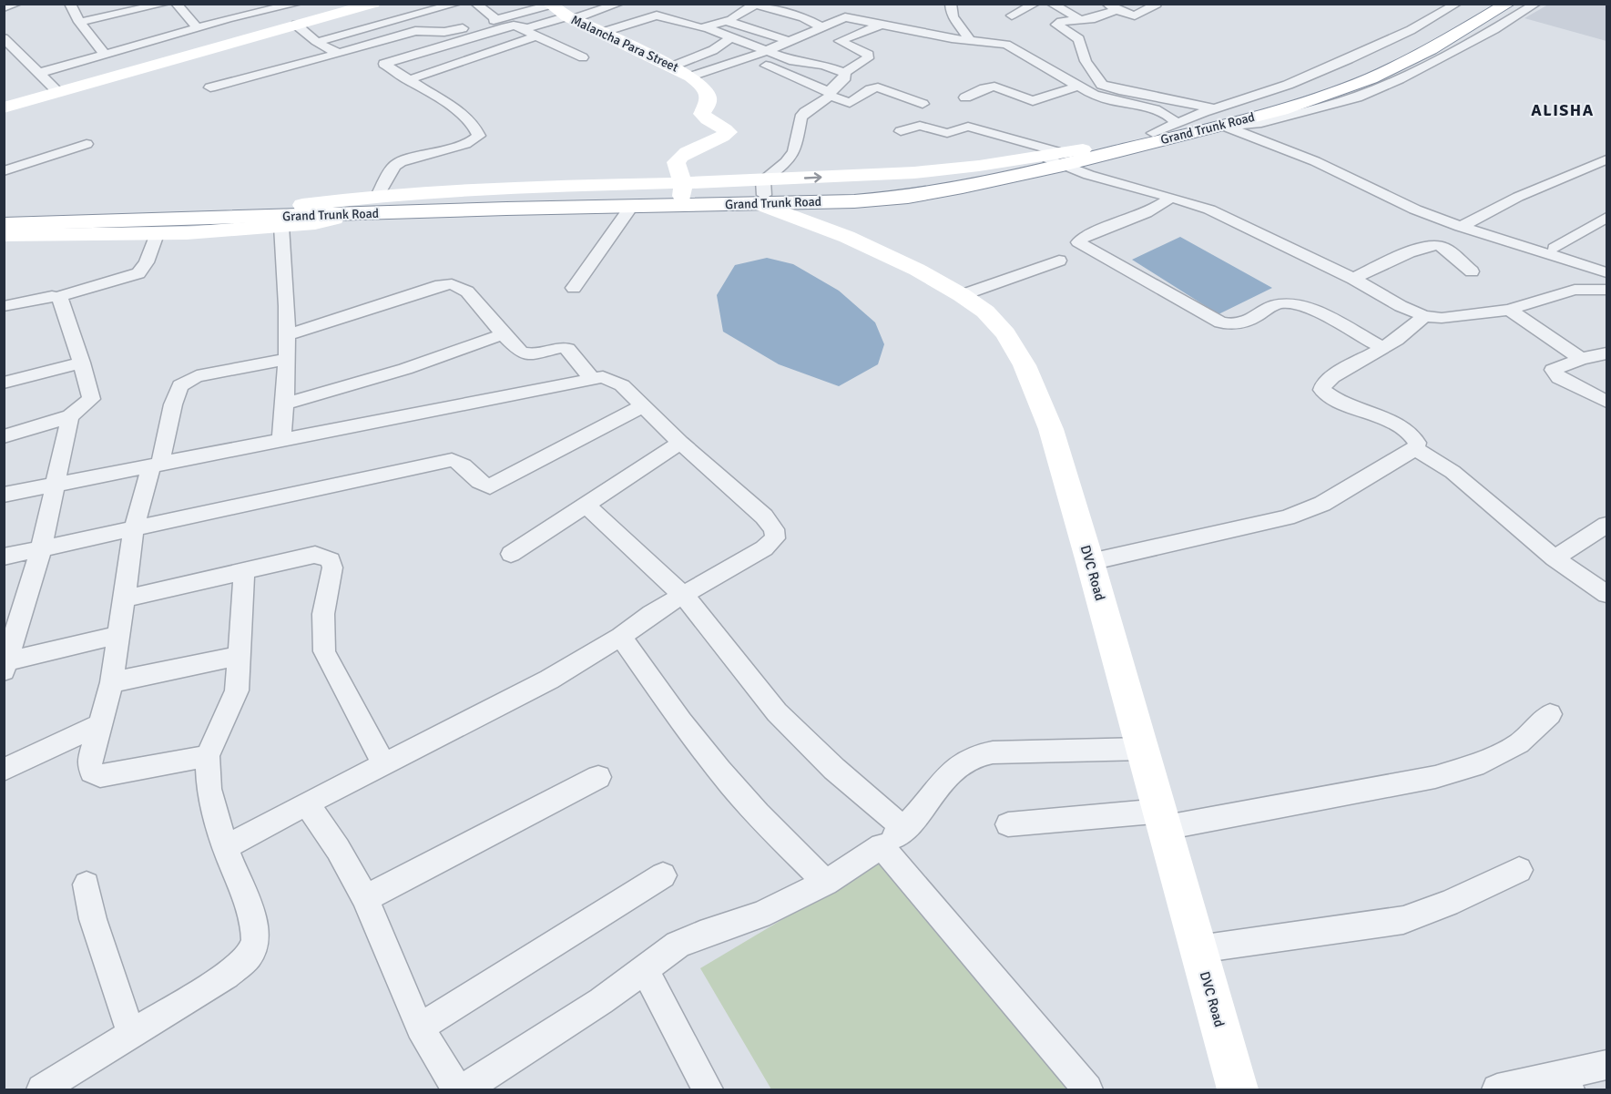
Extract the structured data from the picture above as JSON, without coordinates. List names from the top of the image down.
{
  "streets": {
    "highway": ["Grand Trunk Road"],
    "street": ["Malancha Para Street", "DVC Road"]
  },
  "crossings": [
    ["Malancha Para Street", "Grand Trunk Road"],
    ["Grand Trunk Road", "DVC Road"]
  ],
  "districts": ["ALISHA"]
}
